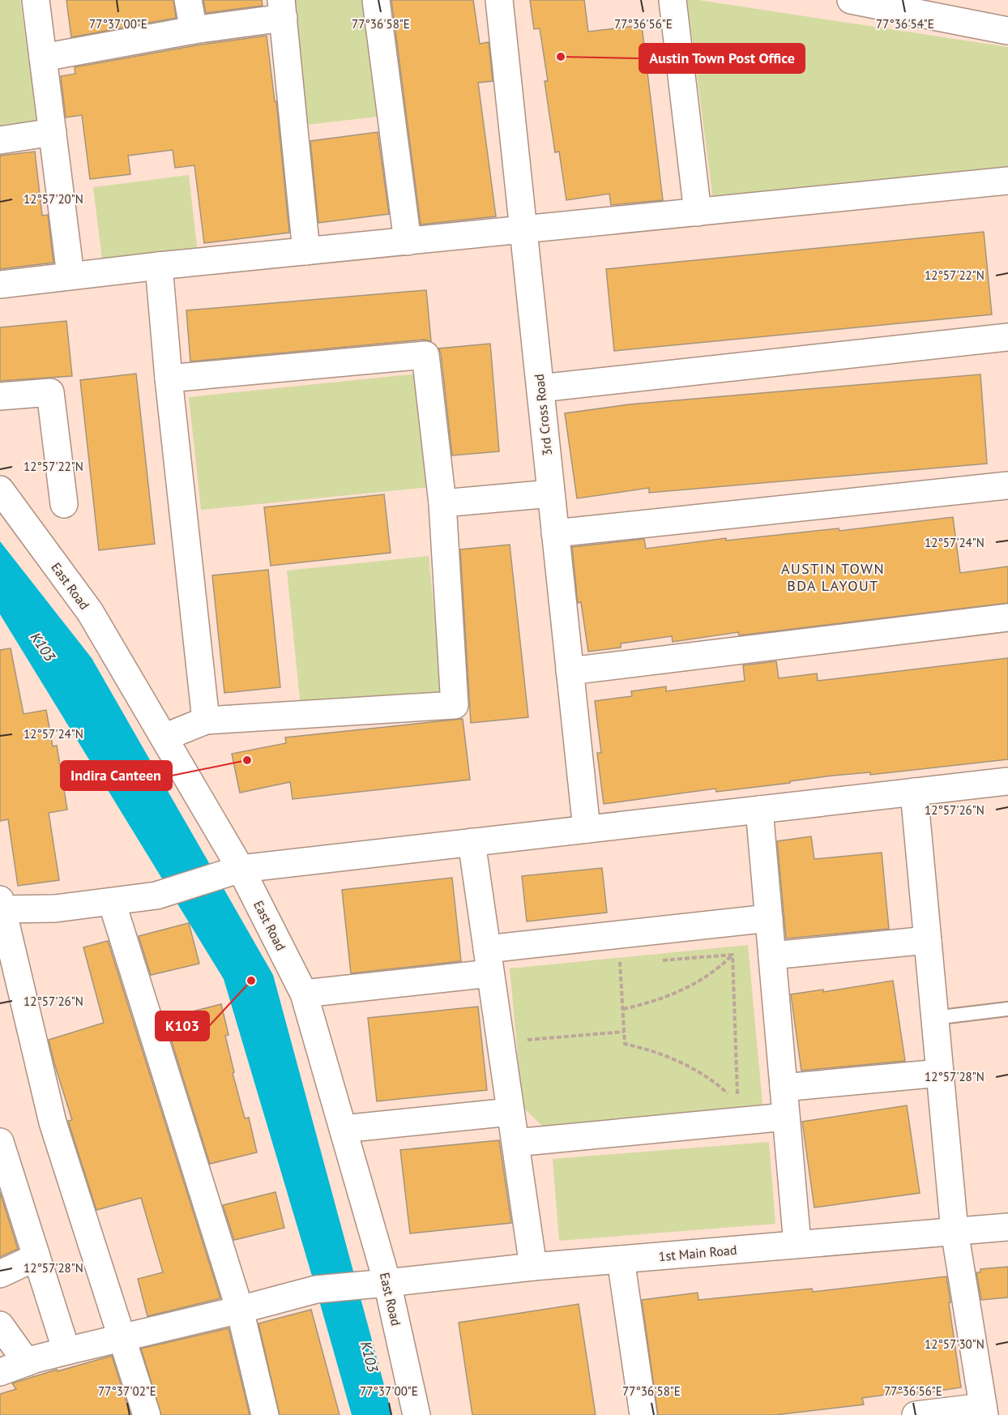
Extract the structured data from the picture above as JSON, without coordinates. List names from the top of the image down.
{
  "streets": {
    "street": ["3rd Cross Road", "East Road", "1st Main Road"]
  },
  "crossings": [
    ["East Road", "1st Main Road"]
  ],
  "districts": ["AUSTIN TOWN BDA LAYOUT"],
  "water": ["K103"],
  "places": ["Austin Town Post Office", "Indira Canteen", "K103"],
  "coordinates": [
    "77°37'00\"E",
    "77°36'58\"E",
    "77°36'56\"E",
    "77°36'54\"E",
    "12°57'20\"N",
    "12°57'22\"N",
    "12°57'24\"N",
    "12°57'26\"N",
    "12°57'28\"N",
    "12°57'30\"N",
    "77°37'02\"E"
  ]
}
